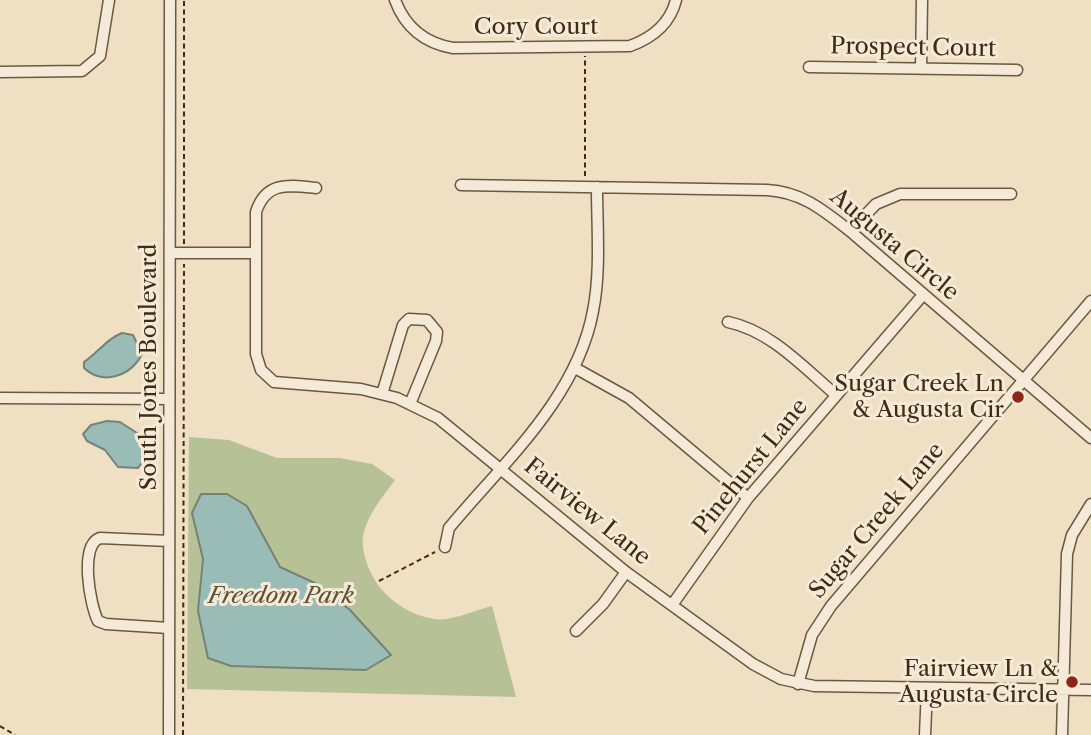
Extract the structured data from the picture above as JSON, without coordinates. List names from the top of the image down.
{
  "streets": {
    "street": [
      "Cory Court",
      "Prospect Court",
      "Augusta Circle",
      "South Jones Boulevard",
      "Pinehurst Lane",
      "Fairview Lane",
      "Sugar Creek Lane"
    ]
  },
  "crossings": [
    ["Augusta Circle", "Pinehurst Lane"],
    ["Augusta Circle", "Sugar Creek Lane"],
    ["Pinehurst Lane", "Fairview Lane"],
    ["Fairview Lane", "Sugar Creek Lane"]
  ],
  "parks": ["Freedom Park"],
  "places": ["Sugar Creek Ln & Augusta Cir", "Fairview Ln & Augusta Circle"]
}
